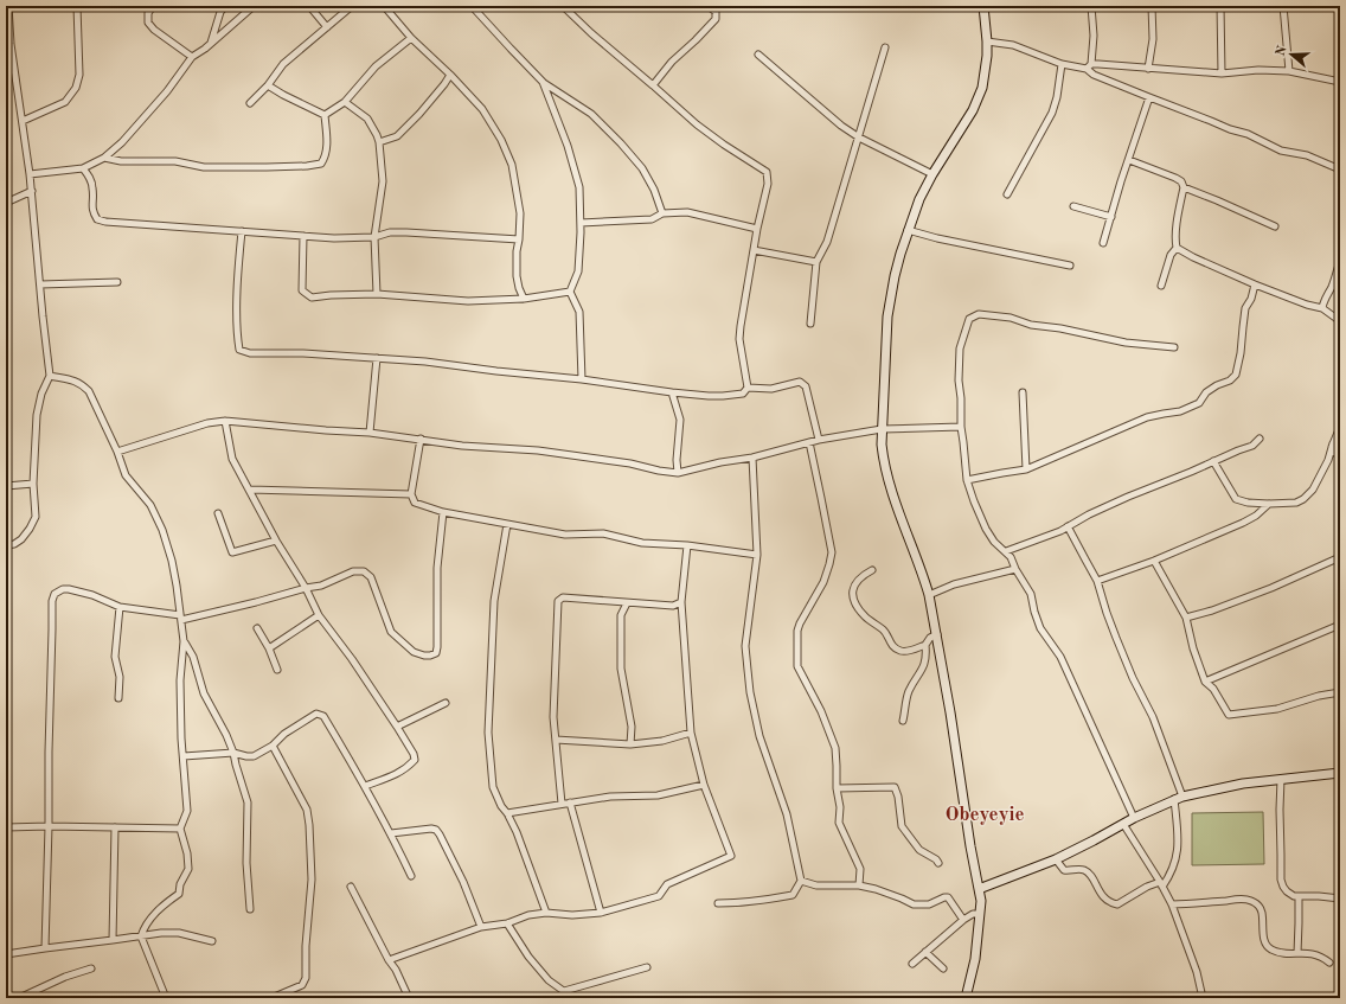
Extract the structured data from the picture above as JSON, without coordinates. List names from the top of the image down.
{
  "districts": ["Obeyeyie"],
  "north": "left"
}
